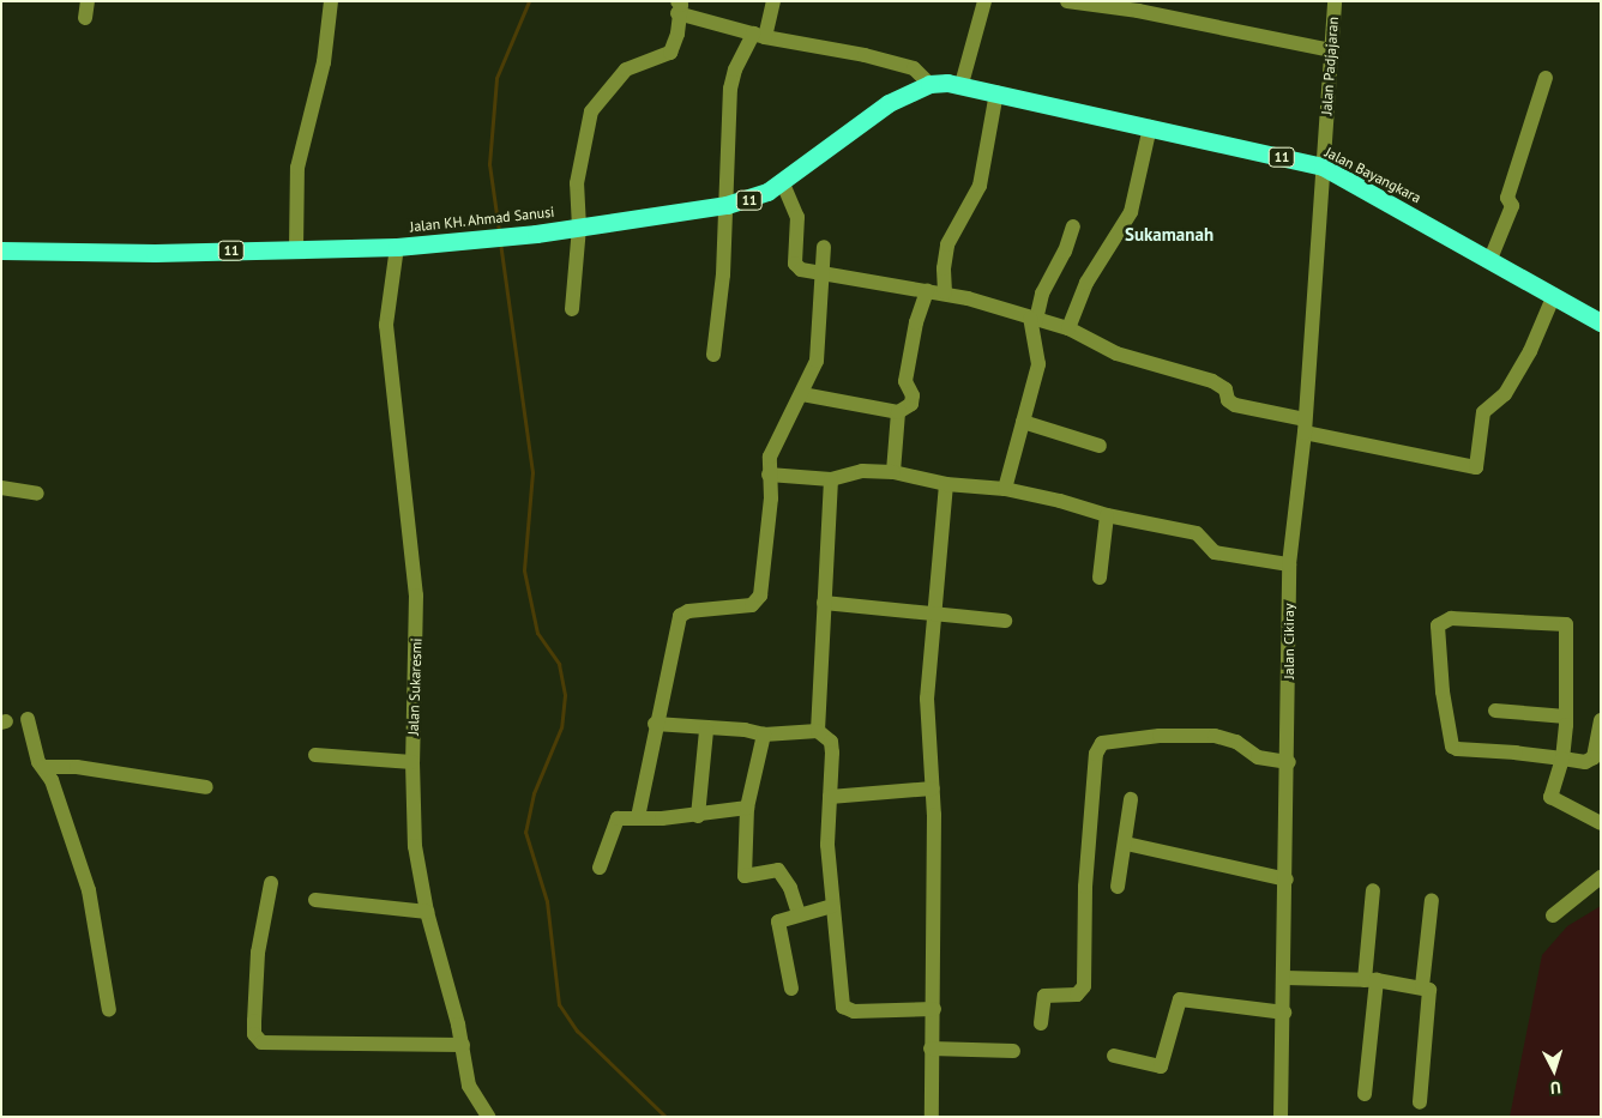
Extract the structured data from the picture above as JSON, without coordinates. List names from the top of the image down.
{
  "streets": {
    "highway": ["11", "Jalan Bayangkara", "Jalan KH. Ahmad Sanusi"],
    "street": ["Jalan Padjajaran", "Jalan Cikiray", "Jalan Sukaresmi"]
  },
  "crossings": [
    ["Jalan Padjajaran", "Jalan Bayangkara"],
    ["Jalan Padjajaran", "Jalan Cikiray"],
    ["Jalan Bayangkara", "Jalan KH. Ahmad Sanusi"],
    ["Jalan Bayangkara", "Jalan Cikiray"],
    ["Jalan KH. Ahmad Sanusi", "Jalan Sukaresmi"]
  ],
  "districts": ["Sukamanah"],
  "north": "bottom"
}
